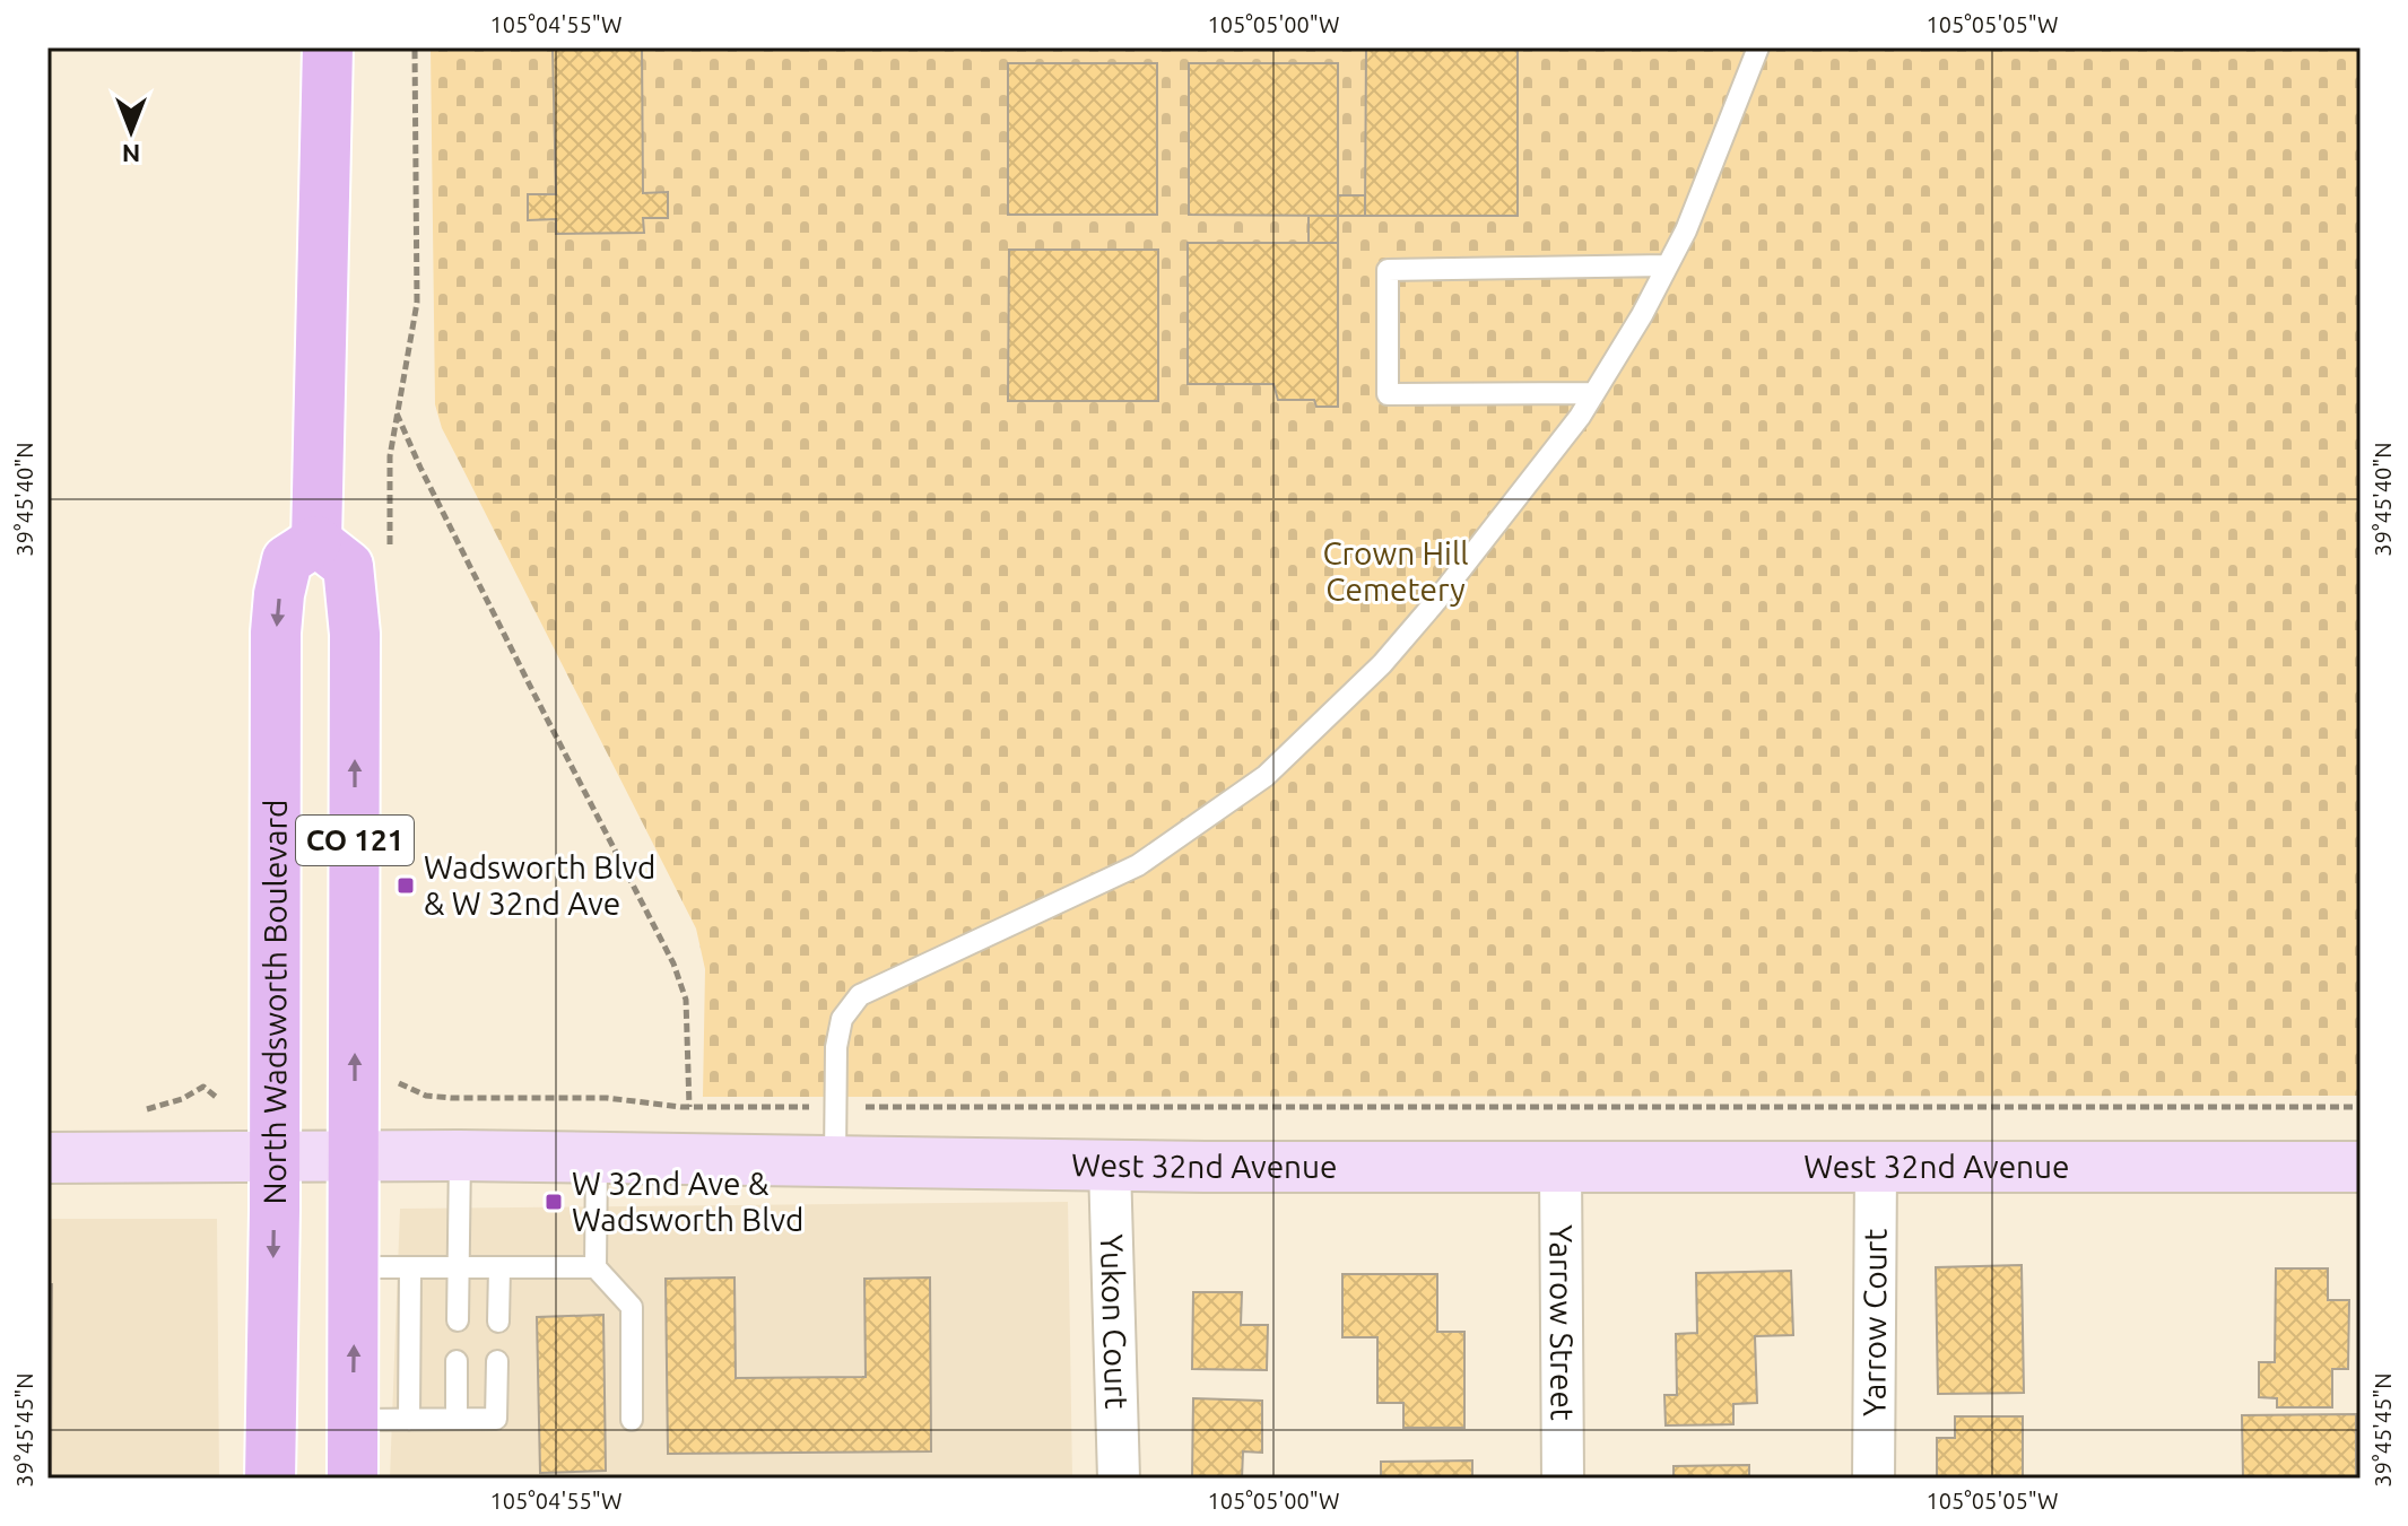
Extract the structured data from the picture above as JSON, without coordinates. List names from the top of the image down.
{
  "streets": {
    "main road": ["CO 121", "North Wadsworth Boulevard"],
    "street": [
      "West 32nd Avenue",
      "Yukon Court",
      "Yarrow Street",
      "Yarrow Court"
    ]
  },
  "crossings": [
    ["CO 121", "North Wadsworth Boulevard"],
    ["CO 121", "West 32nd Avenue"],
    ["North Wadsworth Boulevard", "West 32nd Avenue"],
    ["West 32nd Avenue", "Yukon Court"],
    ["West 32nd Avenue", "Yarrow Street"],
    ["West 32nd Avenue", "Yarrow Court"]
  ],
  "parks": ["Crown Hill Cemetery"],
  "places": {
    "transit": ["Wadsworth Blvd & W 32nd Ave", "W 32nd Ave & Wadsworth Blvd"]
  },
  "north": "bottom",
  "coordinates": [
    "105°04'55\"W",
    "105°05'00\"W",
    "105°05'05\"W",
    "39°45'40\"N",
    "39°45'45\"N"
  ]
}
